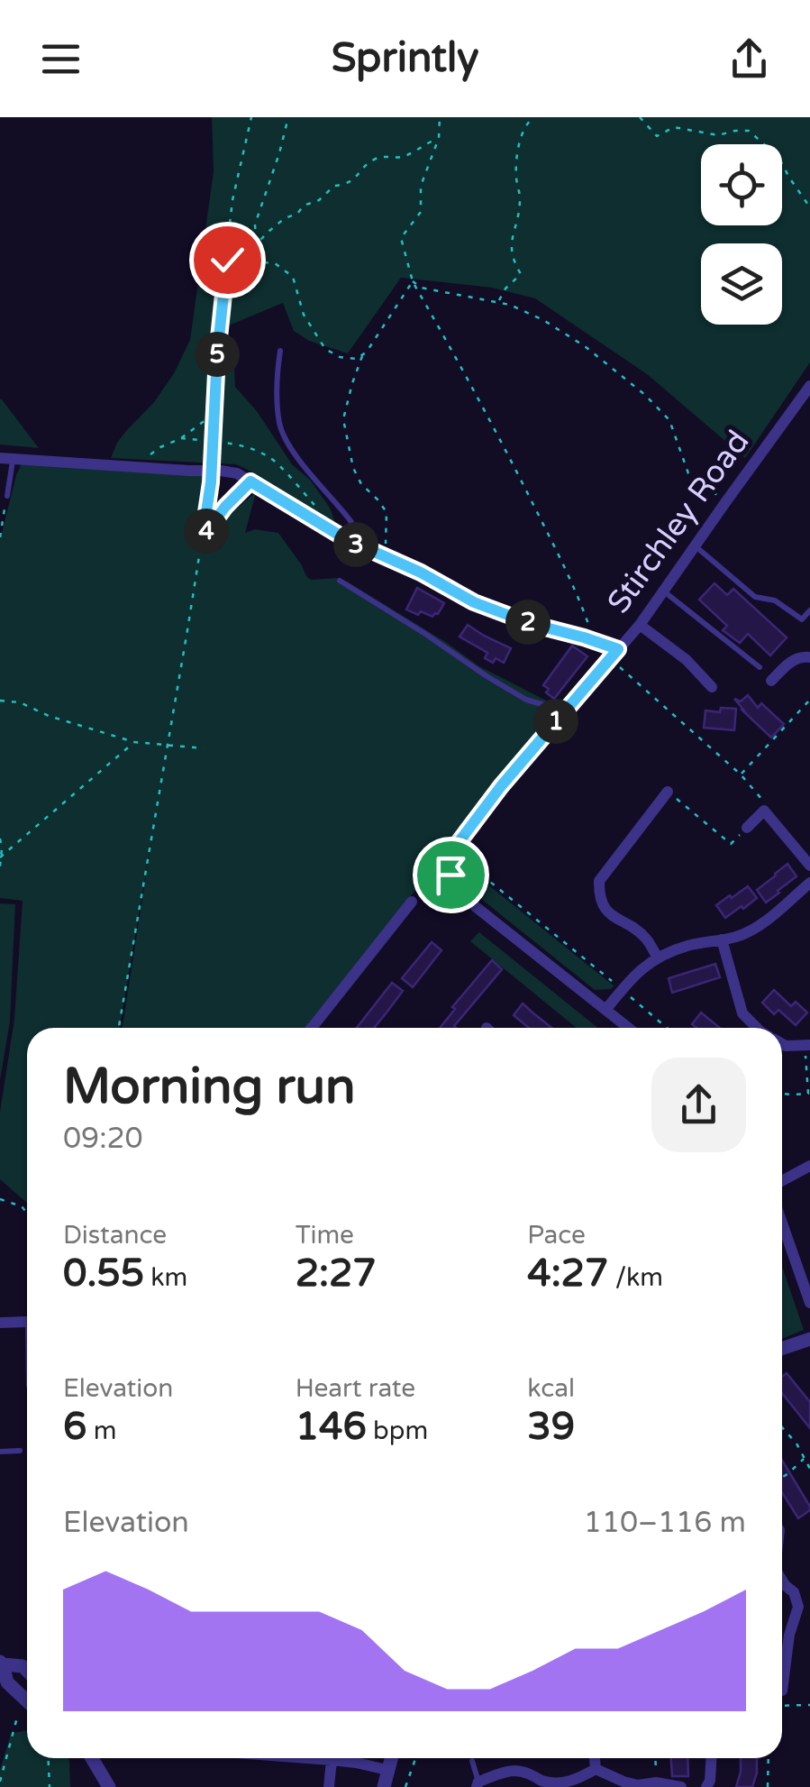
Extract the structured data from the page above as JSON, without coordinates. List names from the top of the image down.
{
  "streets": {
    "street": ["Stirchley Road"]
  },
  "page": {
    "header": "Sprintly",
    "pins": [
      "5",
      "4",
      "3",
      "2",
      "1"
    ],
    "heading": ["Morning run", "09:20"],
    "stats": [
      ["Distance", "0.55 km"],
      ["Time", "2:27"],
      ["Pace", "4:27 /km"],
      ["Elevation", "6 m"],
      ["Heart rate", "146 bpm"],
      ["kcal", "39"]
    ],
    "chart": ["Elevation", "110–116 m"]
  }
}
